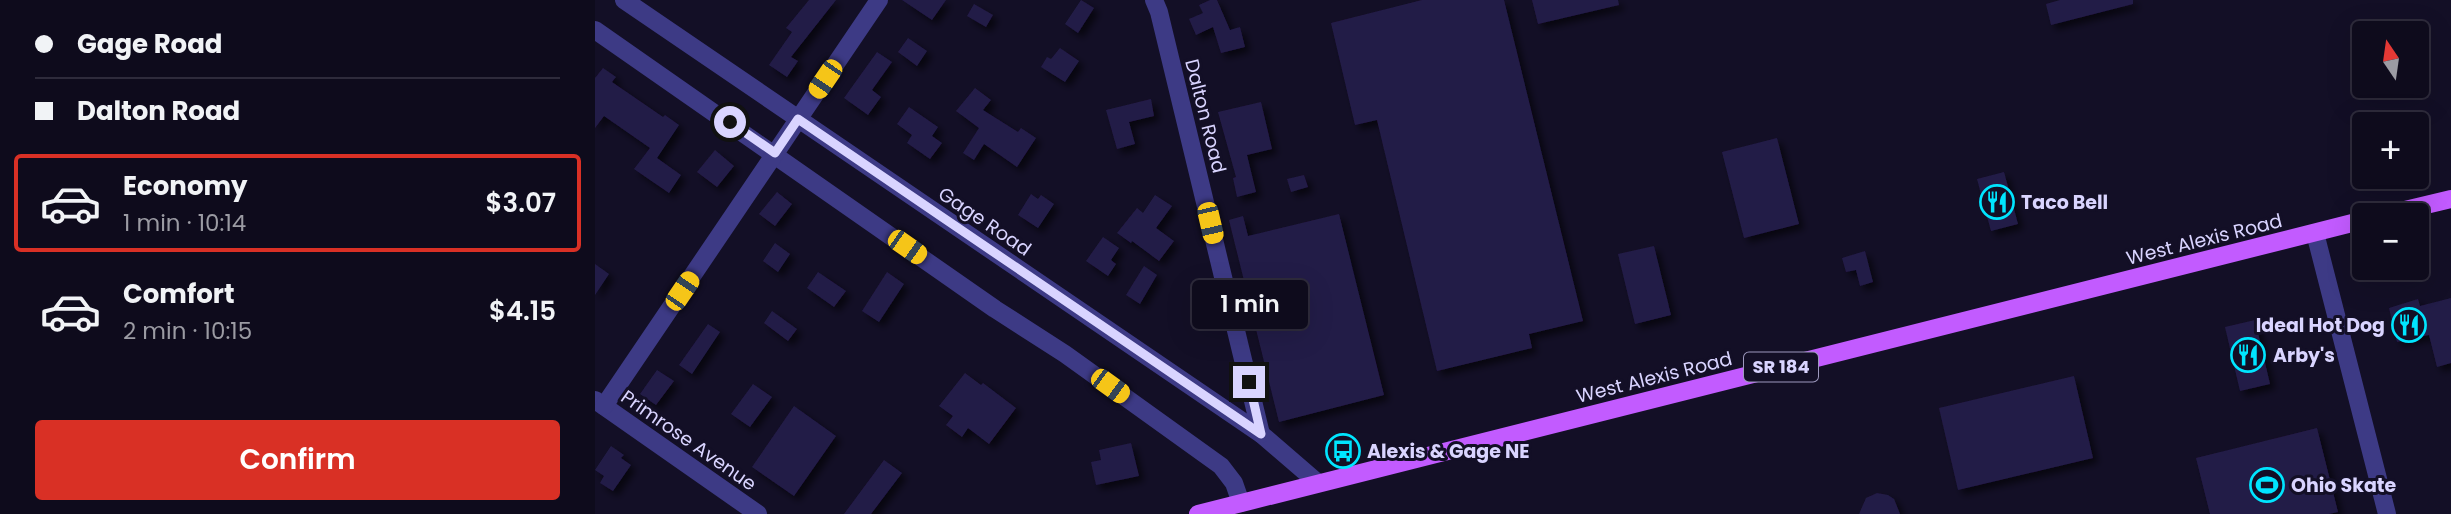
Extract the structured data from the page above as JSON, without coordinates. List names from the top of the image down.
{
  "streets": {
    "main road": ["West Alexis Road", "SR 184"],
    "street": ["Dalton Road", "Gage Road", "Primrose Avenue"]
  },
  "crossings": [
    ["Dalton Road", "Gage Road"],
    ["Gage Road", "West Alexis Road"]
  ],
  "places": {
    "restaurant": ["Taco Bell", "Ideal Hot Dog", "Arby's"],
    "bus stop": ["Alexis & Gage NE"],
    "sports": ["Ohio Skate"]
  },
  "north": "top",
  "page": {
    "banner": ["Gage Road", "Dalton Road"],
    "map_buttons": ["+", "−"],
    "list": [
      {
        "name": "Economy",
        "note": "1 min · 10:14",
        "value": "$3.07"
      },
      {
        "name": "Comfort",
        "note": "2 min · 10:15",
        "value": "$4.15"
      }
    ],
    "bubble": "1 min",
    "buttons": "Confirm"
  }
}
